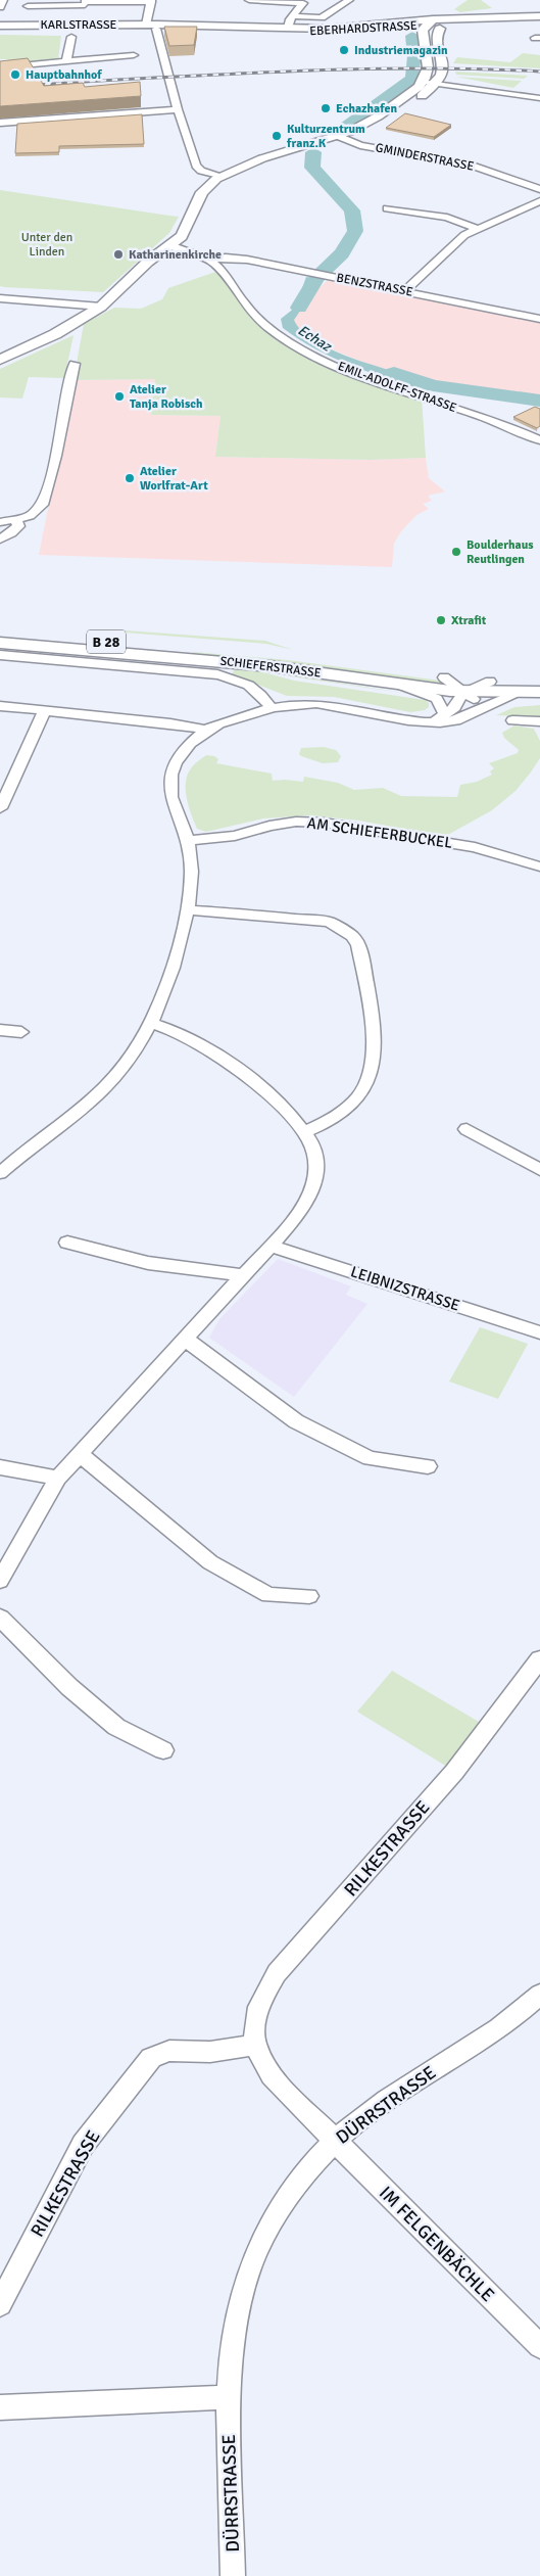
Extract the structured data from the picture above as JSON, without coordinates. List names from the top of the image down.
{
  "streets": {
    "main road": [
      "KARLSTRASSE",
      "EBERHARDSTRASSE",
      "B 28",
      "SCHIEFERSTRASSE"
    ],
    "street": [
      "GMINDERSTRASSE",
      "BENZSTRASSE",
      "EMIL-ADOLFF-STRASSE",
      "AM SCHIEFERBUCKEL",
      "LEIBNIZSTRASSE",
      "RILKESTRASSE",
      "DÜRRSTRASSE",
      "IM FELGENBÄCHLE"
    ]
  },
  "crossings": [
    ["KARLSTRASSE", "EBERHARDSTRASSE"],
    ["BENZSTRASSE", "EMIL-ADOLFF-STRASSE"],
    ["RILKESTRASSE", "DÜRRSTRASSE"],
    ["RILKESTRASSE", "IM FELGENBÄCHLE"],
    ["DÜRRSTRASSE", "IM FELGENBÄCHLE"]
  ],
  "water": ["Echaz"],
  "parks": ["Unter den Linden"],
  "places": [
    "Industriemagazin",
    "Hauptbahnhof",
    "Echazhafen",
    "Kulturzentrum franz.K",
    "Katharinenkirche",
    "Atelier Tanja Robisch",
    "Atelier Worlfrat-Art",
    "Boulderhaus Reutlingen",
    "Xtrafit"
  ]
}
